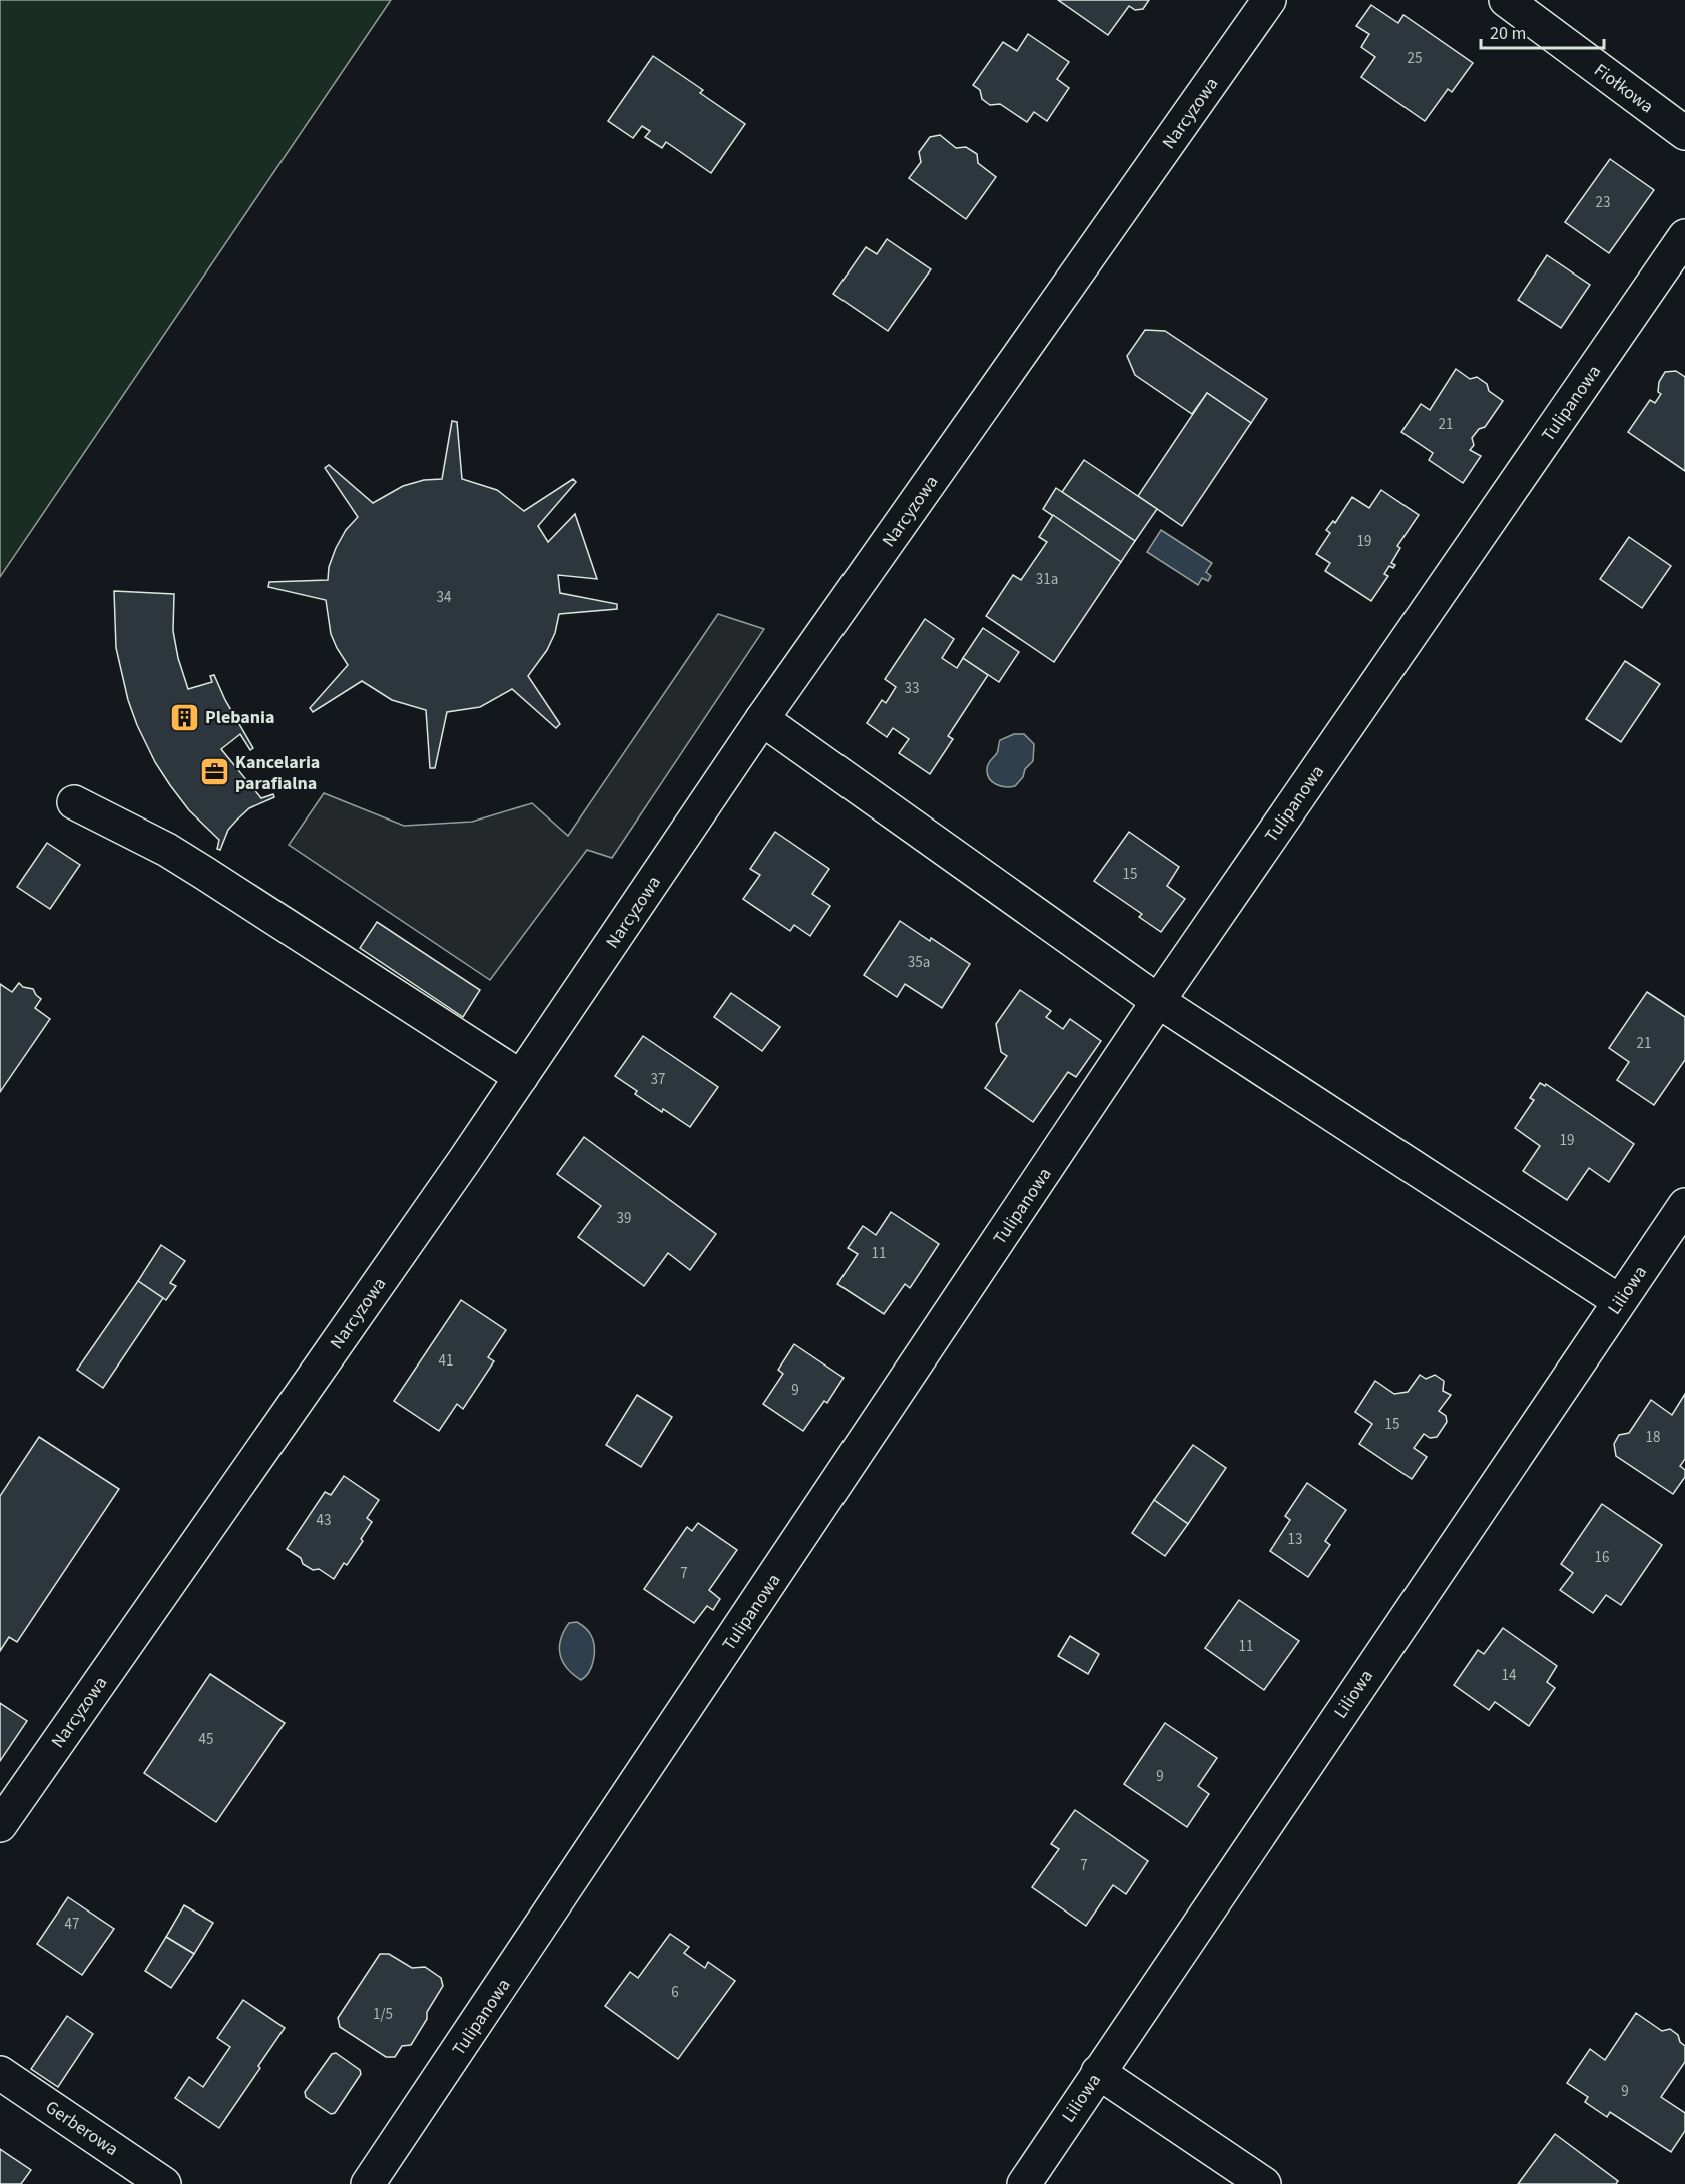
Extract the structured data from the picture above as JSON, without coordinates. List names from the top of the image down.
{
  "streets": {
    "street": [
      "Fiołkowa",
      "Narcyzowa",
      "Tulipanowa",
      "Liliowa",
      "Gerberowa"
    ]
  },
  "places": {
    "building": ["Plebania"],
    "office": ["Kancelaria parafialna"]
  },
  "house_numbers": [
    "25",
    "23",
    "21",
    "19",
    "31a",
    "34",
    "33",
    "15",
    "35a",
    "21",
    "37",
    "19",
    "39",
    "11",
    "41",
    "9",
    "15",
    "18",
    "43",
    "13",
    "16",
    "7",
    "11",
    "14",
    "45",
    "9",
    "7",
    "47",
    "6",
    "1/5",
    "9"
  ],
  "scale_bar": "20 m"
}
